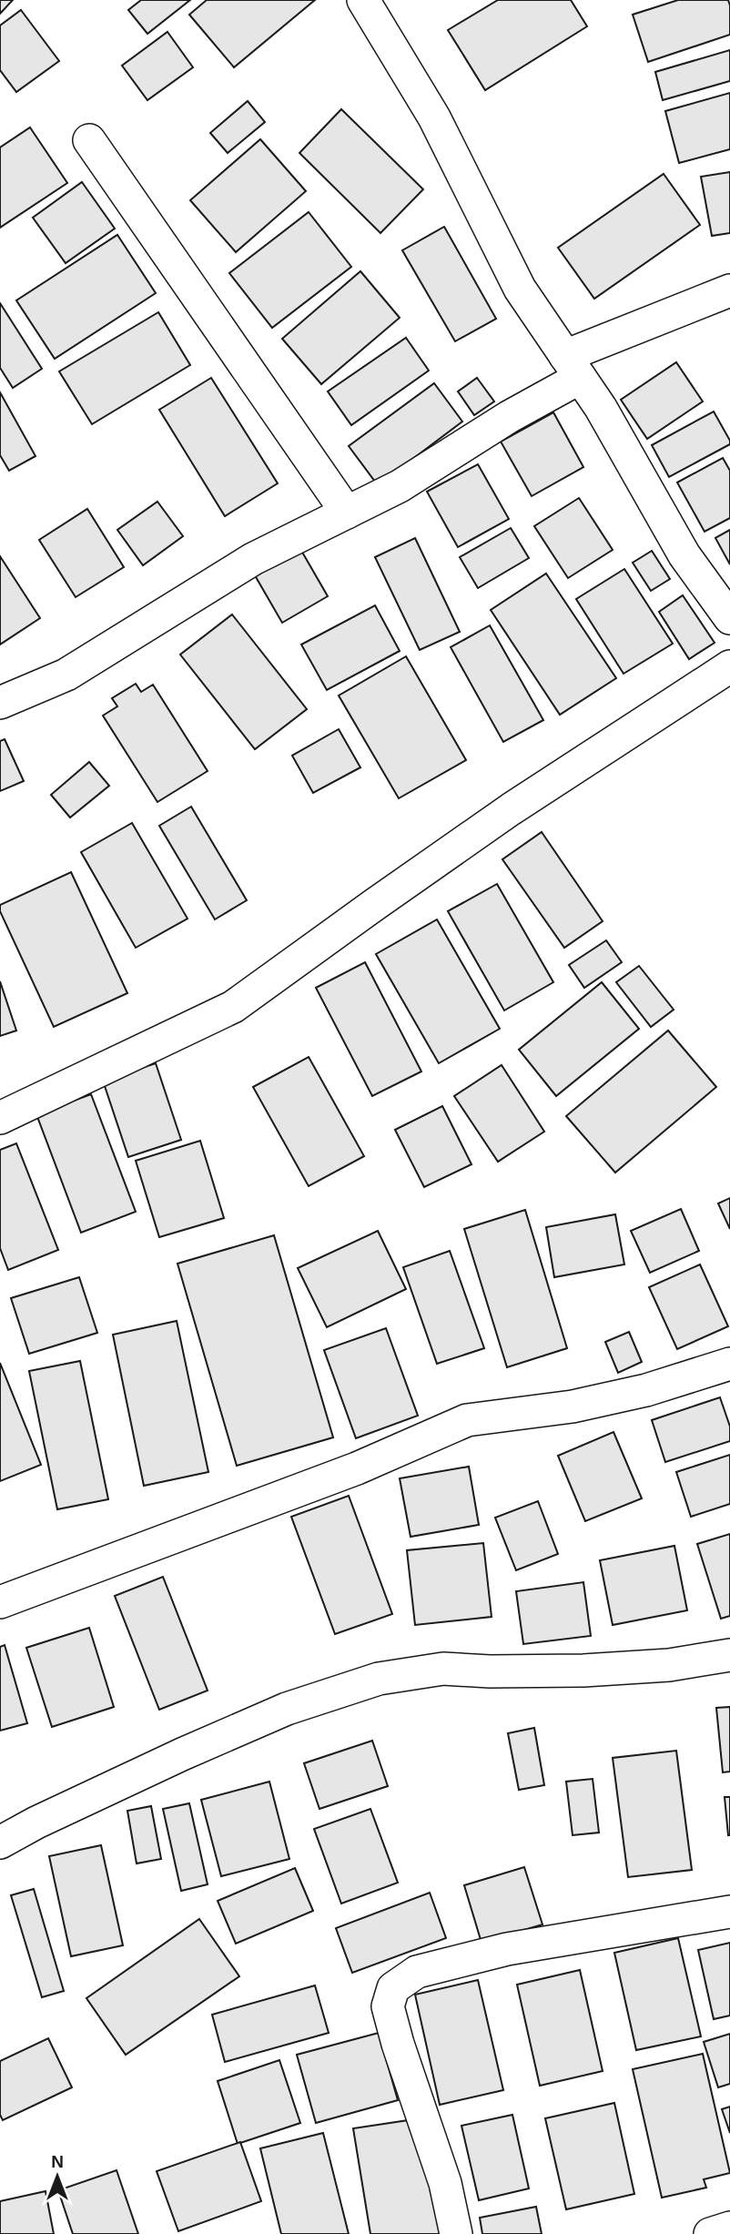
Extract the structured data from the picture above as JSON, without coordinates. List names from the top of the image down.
{
  "north": "top"
}
